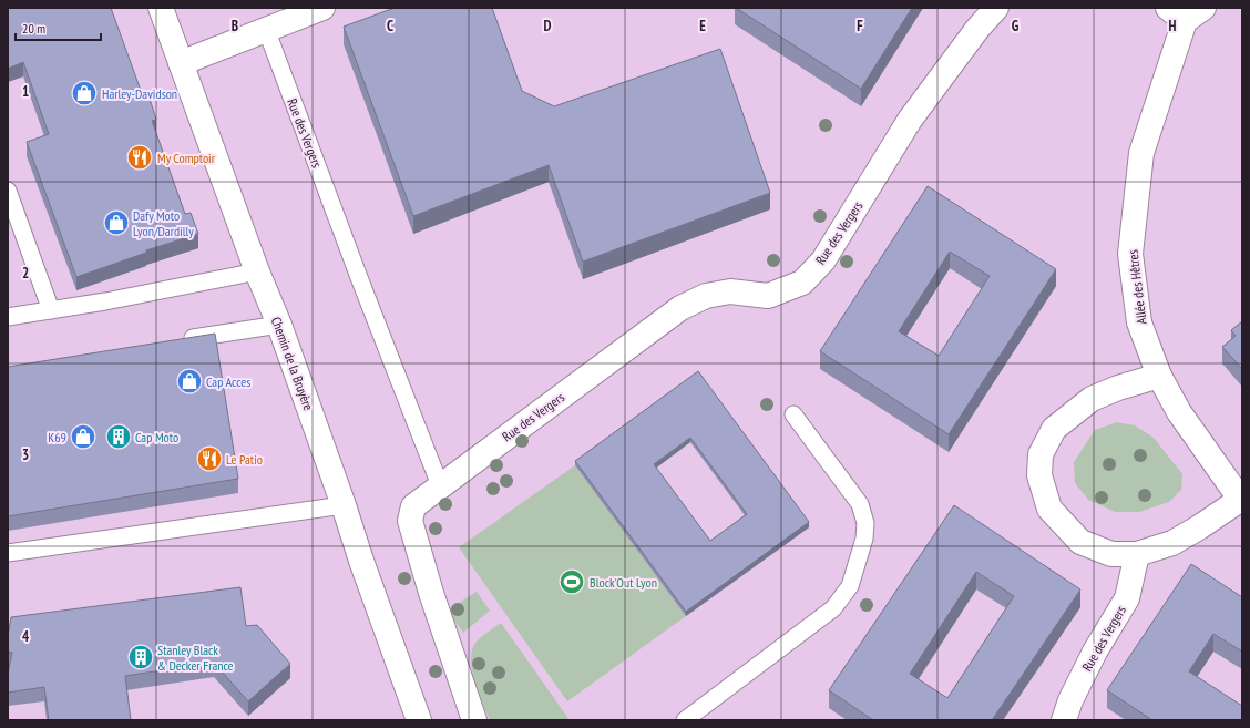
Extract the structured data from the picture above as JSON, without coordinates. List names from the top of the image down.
{
  "streets": {
    "street": ["Rue des Vergers", "Allée des Hêtres", "Chemin de la Bruyère"]
  },
  "places": {
    "shop": [
      "Harley-Davidson",
      "Dafy Moto Lyon/Dardilly",
      "Cap Acces",
      "K69"
    ],
    "restaurant": ["My Comptoir", "Le Patio"],
    "building": ["Cap Moto", "Stanley Black & Decker France"],
    "sports": ["Block'Out Lyon"]
  },
  "scale_bar": "20 m",
  "grid": {
    "columns": [
      "B",
      "C",
      "D",
      "E",
      "F",
      "G",
      "H"
    ],
    "rows": [
      "1",
      "2",
      "3",
      "4"
    ]
  }
}
